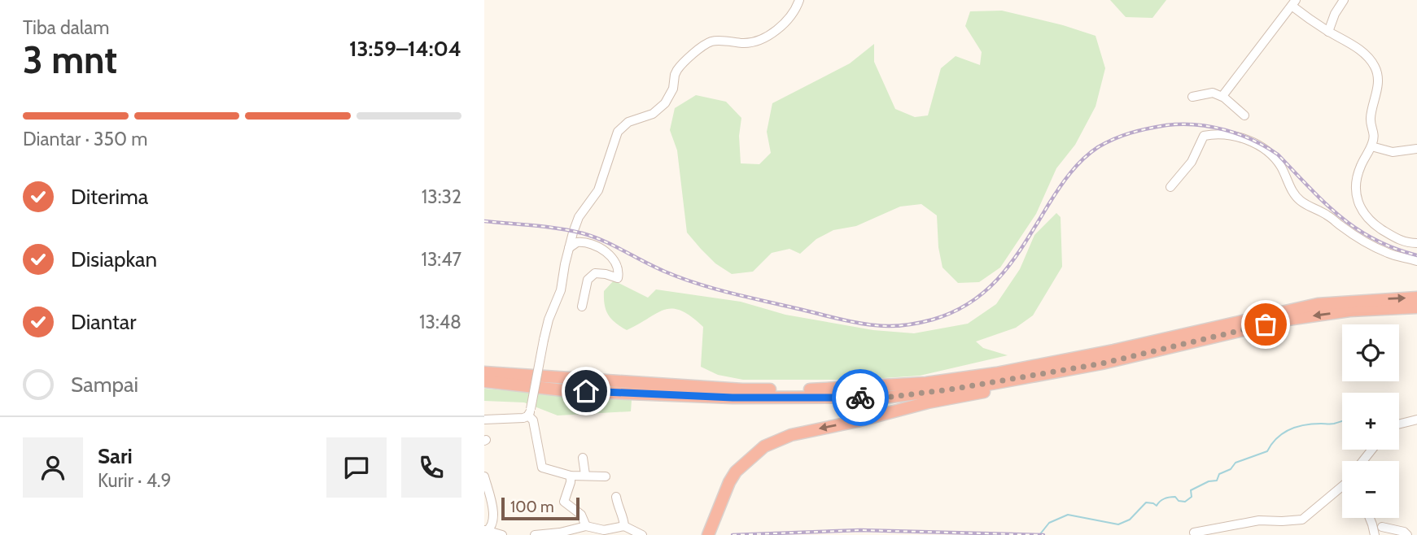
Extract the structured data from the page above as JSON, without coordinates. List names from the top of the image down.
{
  "scale_bar": "100 m",
  "page": {
    "heading": ["3 mnt", "Tiba dalam", "13:59–14:04"],
    "panel": ["Sari", "Kurir · 4.9"],
    "bar": "Diantar · 350 m",
    "list": [
      ["Diterima", "13:32"],
      ["Disiapkan", "13:47"],
      ["Diantar", "13:48"],
      "Sampai"
    ],
    "map_buttons": ["+", "−"],
    "scale": "100 m"
  }
}
